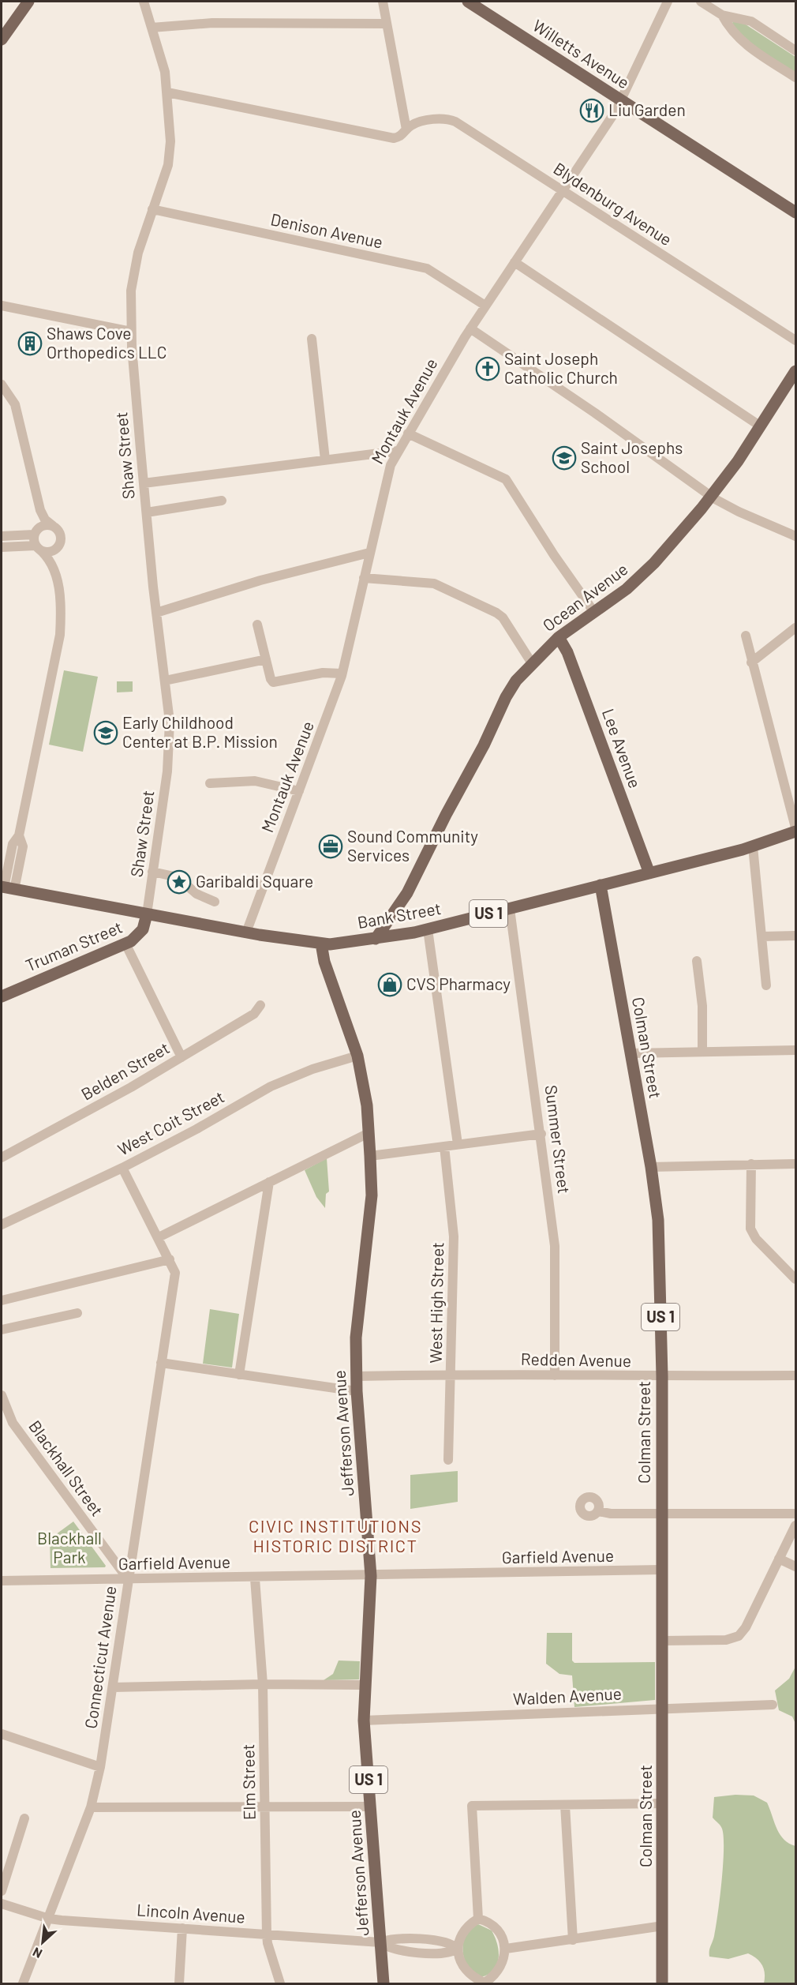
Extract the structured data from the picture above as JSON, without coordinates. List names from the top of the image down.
{
  "streets": {
    "main road": [
      "Willetts Avenue",
      "Ocean Avenue",
      "Lee Avenue",
      "US 1",
      "Bank Street",
      "Truman Street",
      "Colman Street",
      "Jefferson Avenue"
    ],
    "street": [
      "Blydenburg Avenue",
      "Denison Avenue",
      "Montauk Avenue",
      "Shaw Street",
      "Belden Street",
      "West Coit Street",
      "Summer Street",
      "West High Street",
      "Redden Avenue",
      "Blackhall Street",
      "Garfield Avenue",
      "Connecticut Avenue",
      "Walden Avenue",
      "Elm Street",
      "Lincoln Avenue"
    ]
  },
  "crossings": [
    ["Willetts Avenue", "Montauk Avenue"],
    ["Blydenburg Avenue", "Montauk Avenue"],
    ["Blydenburg Avenue", "Shaw Street"],
    ["Denison Avenue", "Montauk Avenue"],
    ["Denison Avenue", "Shaw Street"],
    ["Montauk Avenue", "Bank Street"],
    ["Shaw Street", "Bank Street"],
    ["Shaw Street", "Truman Street"],
    ["Ocean Avenue", "Lee Avenue"],
    ["Ocean Avenue", "Bank Street"],
    ["Lee Avenue", "Bank Street"],
    ["Bank Street", "Truman Street"],
    ["Bank Street", "Colman Street"],
    ["Bank Street", "Summer Street"],
    ["Bank Street", "Jefferson Avenue"],
    ["Colman Street", "Redden Avenue"],
    ["Colman Street", "Garfield Avenue"],
    ["Colman Street", "Walden Avenue"],
    ["West Coit Street", "Jefferson Avenue"],
    ["West Coit Street", "Connecticut Avenue"],
    ["Summer Street", "Redden Avenue"],
    ["West High Street", "Redden Avenue"],
    ["Redden Avenue", "Jefferson Avenue"],
    ["Jefferson Avenue", "Garfield Avenue"],
    ["Jefferson Avenue", "Walden Avenue"],
    ["Jefferson Avenue", "Lincoln Avenue"],
    ["Blackhall Street", "Garfield Avenue"],
    ["Blackhall Street", "Connecticut Avenue"],
    ["Garfield Avenue", "Connecticut Avenue"],
    ["Garfield Avenue", "Elm Street"],
    ["Connecticut Avenue", "Lincoln Avenue"],
    ["Elm Street", "Lincoln Avenue"]
  ],
  "districts": ["CIVIC INSTITUTIONS HISTORIC DISTRICT"],
  "parks": ["Blackhall Park"],
  "places": {
    "restaurant": ["Liu Garden"],
    "building": ["Shaws Cove Orthopedics LLC"],
    "church": ["Saint Joseph Catholic Church"],
    "school or university": ["Saint Josephs School", "Early Childhood Center at B.P. Mission"],
    "office": ["Sound Community Services"],
    "place": ["Garibaldi Square"],
    "shop": ["CVS Pharmacy"]
  },
  "north": "bottom left"
}
